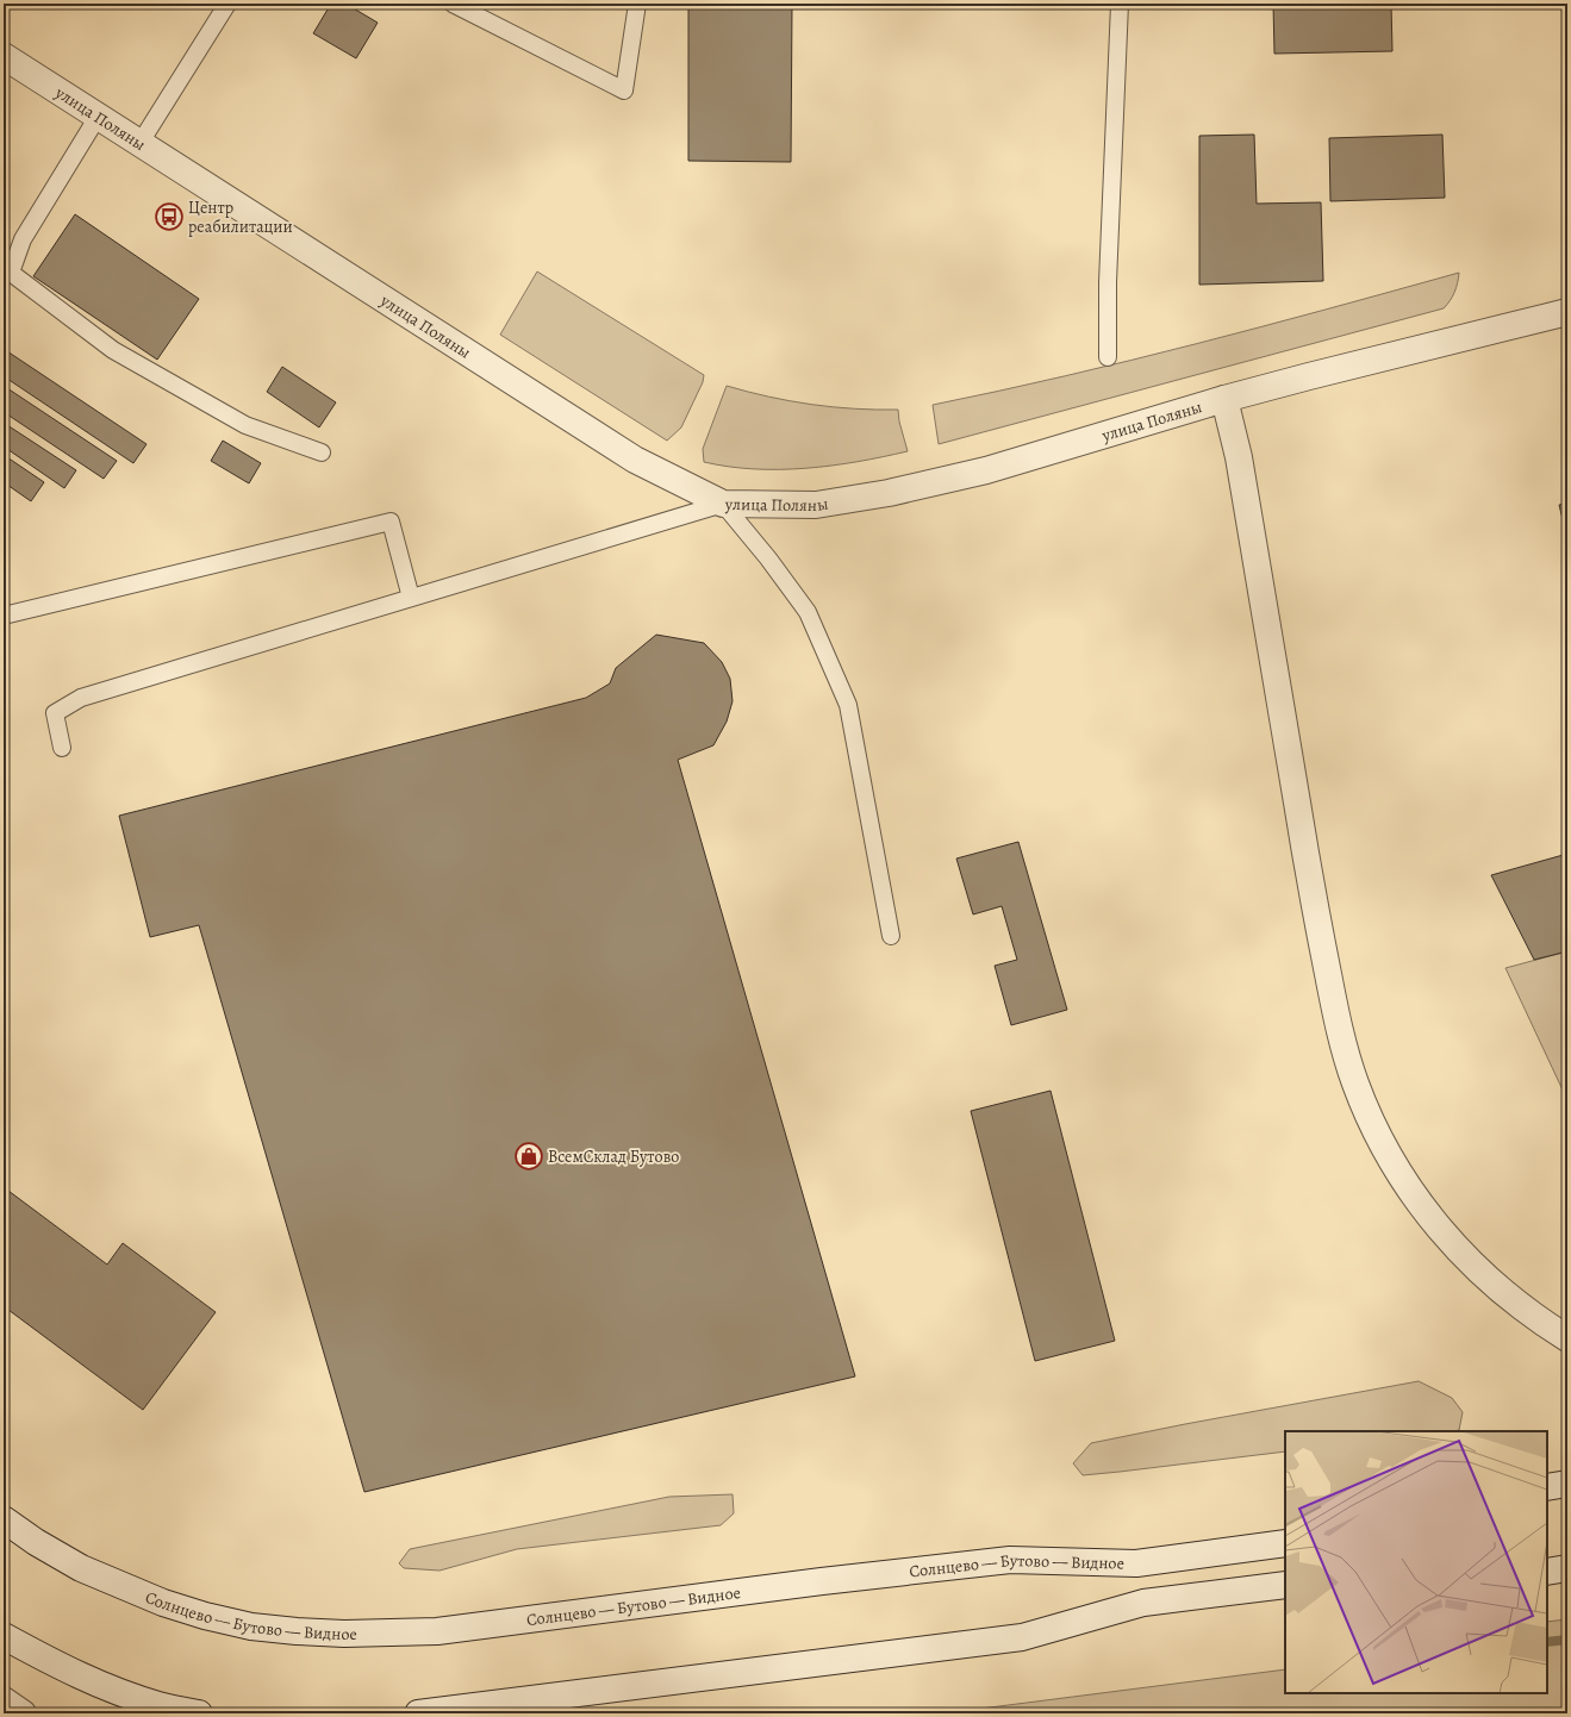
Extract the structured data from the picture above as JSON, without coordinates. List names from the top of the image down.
{
  "streets": {
    "street": ["улица Поляны", "Солнцево — Бутово — Видное"]
  },
  "places": {
    "bus stop": ["Центр реабилитации"],
    "shop": ["ВсемСклад Бутово"]
  }
}
